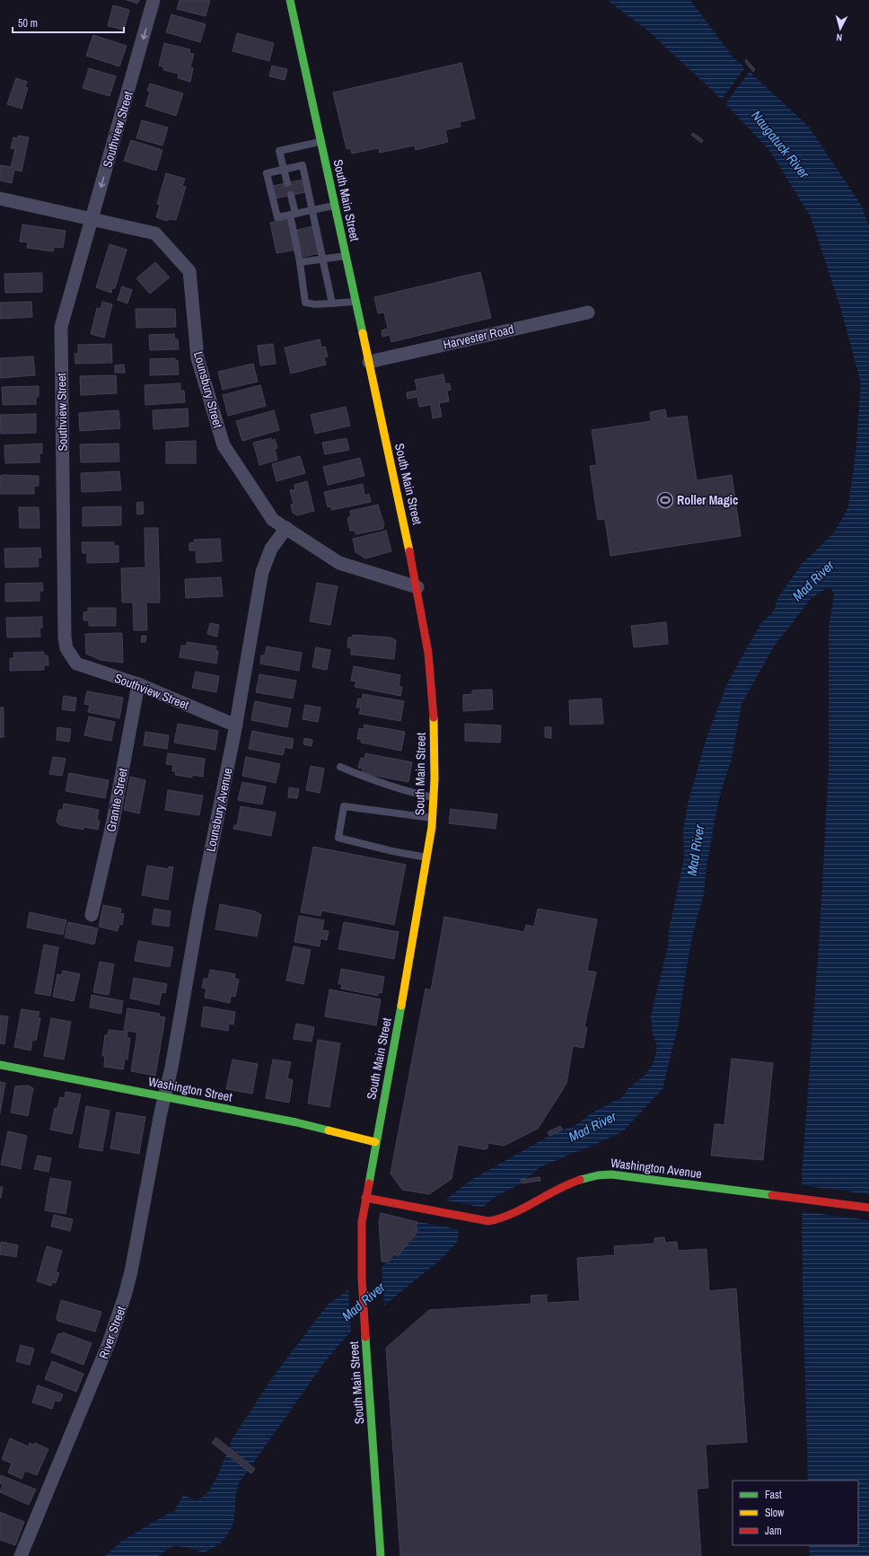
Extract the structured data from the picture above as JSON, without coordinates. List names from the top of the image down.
{
  "streets": {
    "main road": ["South Main Street", "Washington Street", "Washington Avenue"],
    "street": [
      "Southview Street",
      "Harvester Road",
      "Lounsbury Street",
      "Granite Street",
      "Lounsbury Avenue",
      "River Street"
    ]
  },
  "crossings": [
    ["Southview Street", "Lounsbury Street"],
    ["Southview Street", "Granite Street"],
    ["Southview Street", "Lounsbury Avenue"],
    ["South Main Street", "Harvester Road"],
    ["South Main Street", "Lounsbury Street"],
    ["South Main Street", "Washington Street"],
    ["South Main Street", "Washington Avenue"],
    ["Lounsbury Street", "Lounsbury Avenue"],
    ["Lounsbury Avenue", "Washington Street"],
    ["Lounsbury Avenue", "River Street"],
    ["Washington Street", "River Street"]
  ],
  "water": ["Naugatuck River", "Mad River"],
  "places": {
    "sports": ["Roller Magic"]
  },
  "legend": ["Fast", "Slow", "Jam"],
  "scale_bar": "50 m",
  "north": "bottom"
}
